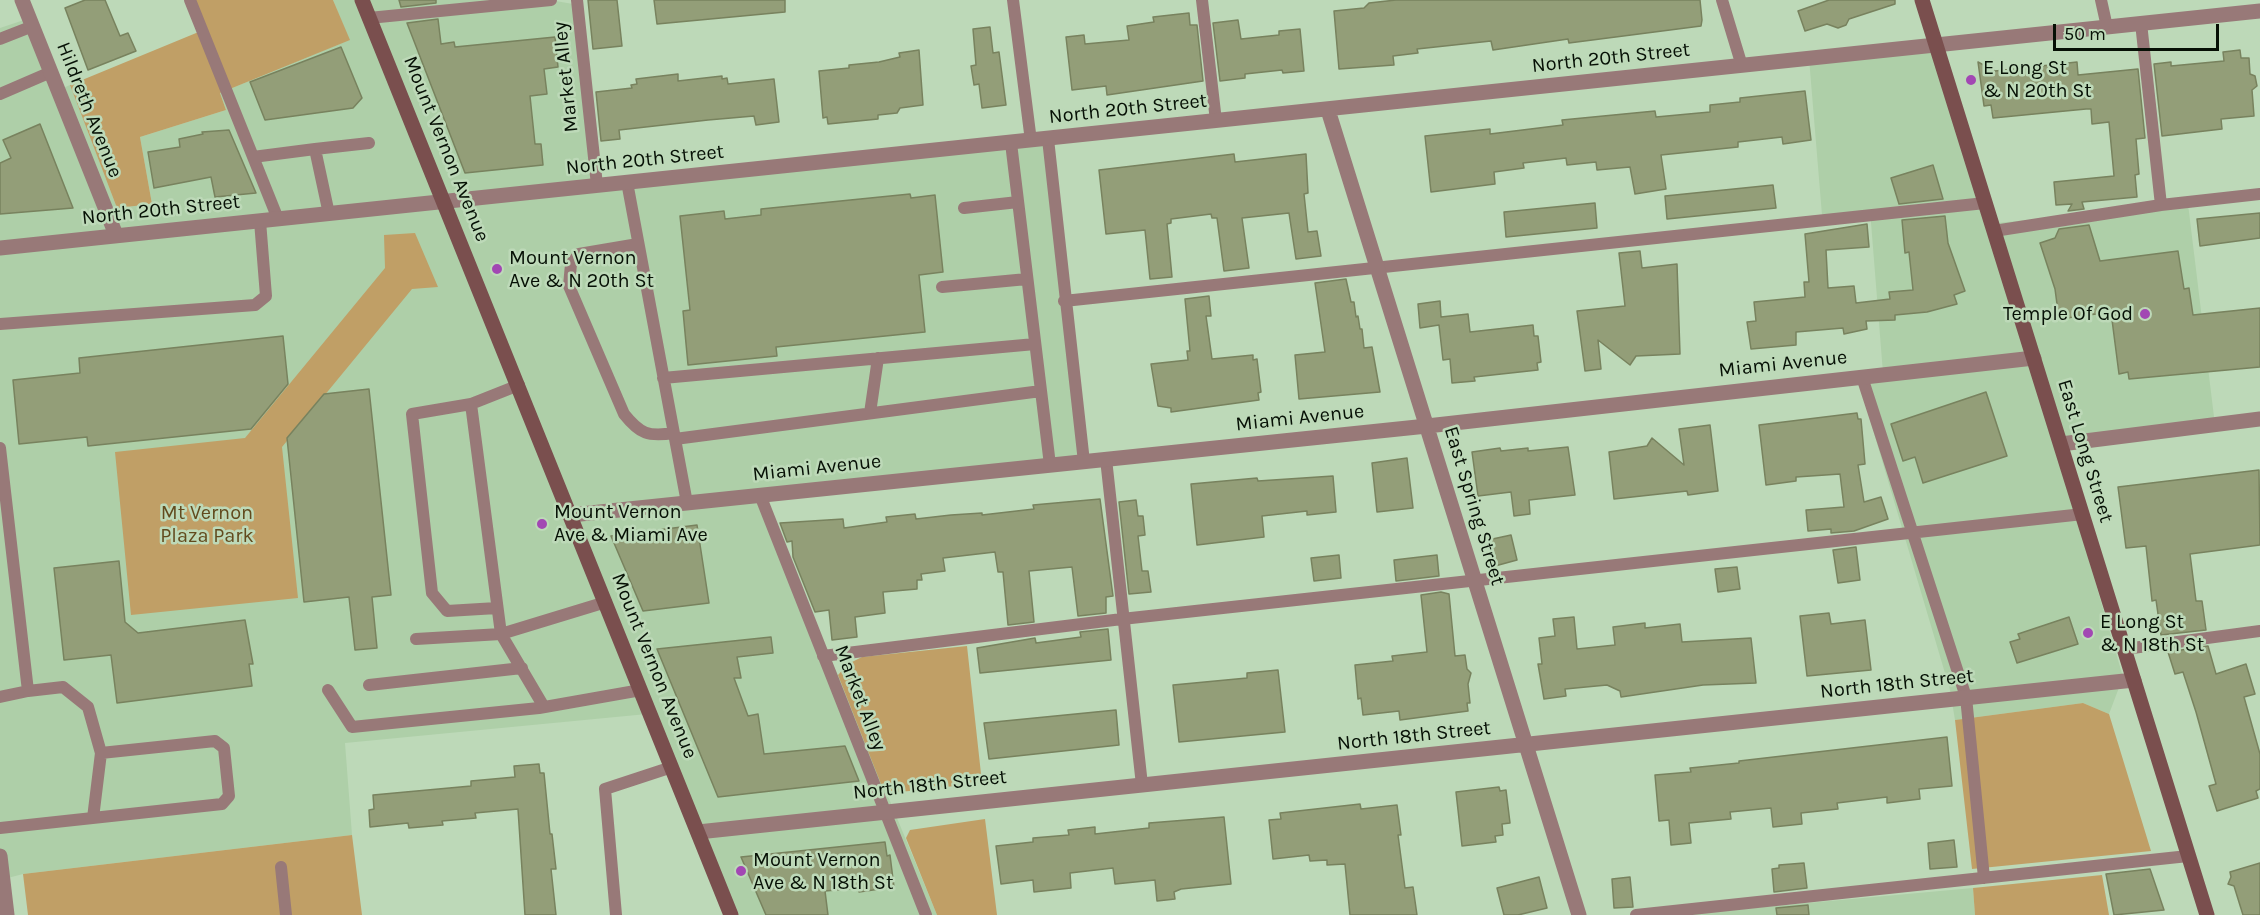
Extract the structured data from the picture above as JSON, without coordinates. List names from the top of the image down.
{
  "streets": {
    "street": [
      "North 20th Street",
      "Hildreth Avenue",
      "Mount Vernon Avenue",
      "Miami Avenue",
      "East Long Street",
      "East Spring Street",
      "North 18th Street"
    ],
    "lane": ["Market Alley"]
  },
  "crossings": [
    ["North 20th Street", "Market Alley"],
    ["North 20th Street", "Hildreth Avenue"],
    ["North 20th Street", "Mount Vernon Avenue"],
    ["North 20th Street", "East Long Street"],
    ["North 20th Street", "East Spring Street"],
    ["Market Alley", "Miami Avenue"],
    ["Market Alley", "North 18th Street"],
    ["Mount Vernon Avenue", "Miami Avenue"],
    ["Mount Vernon Avenue", "North 18th Street"],
    ["Miami Avenue", "East Long Street"],
    ["Miami Avenue", "East Spring Street"],
    ["East Long Street", "North 18th Street"],
    ["East Spring Street", "North 18th Street"]
  ],
  "parks": ["Mt Vernon Plaza Park"],
  "places": [
    "E Long St & N 20th St",
    "Mount Vernon Ave & N 20th St",
    "Temple Of God",
    "Mount Vernon Ave & Miami Ave",
    "E Long St & N 18th St",
    "Mount Vernon Ave & N 18th St"
  ],
  "scale_bar": "50 m"
}
